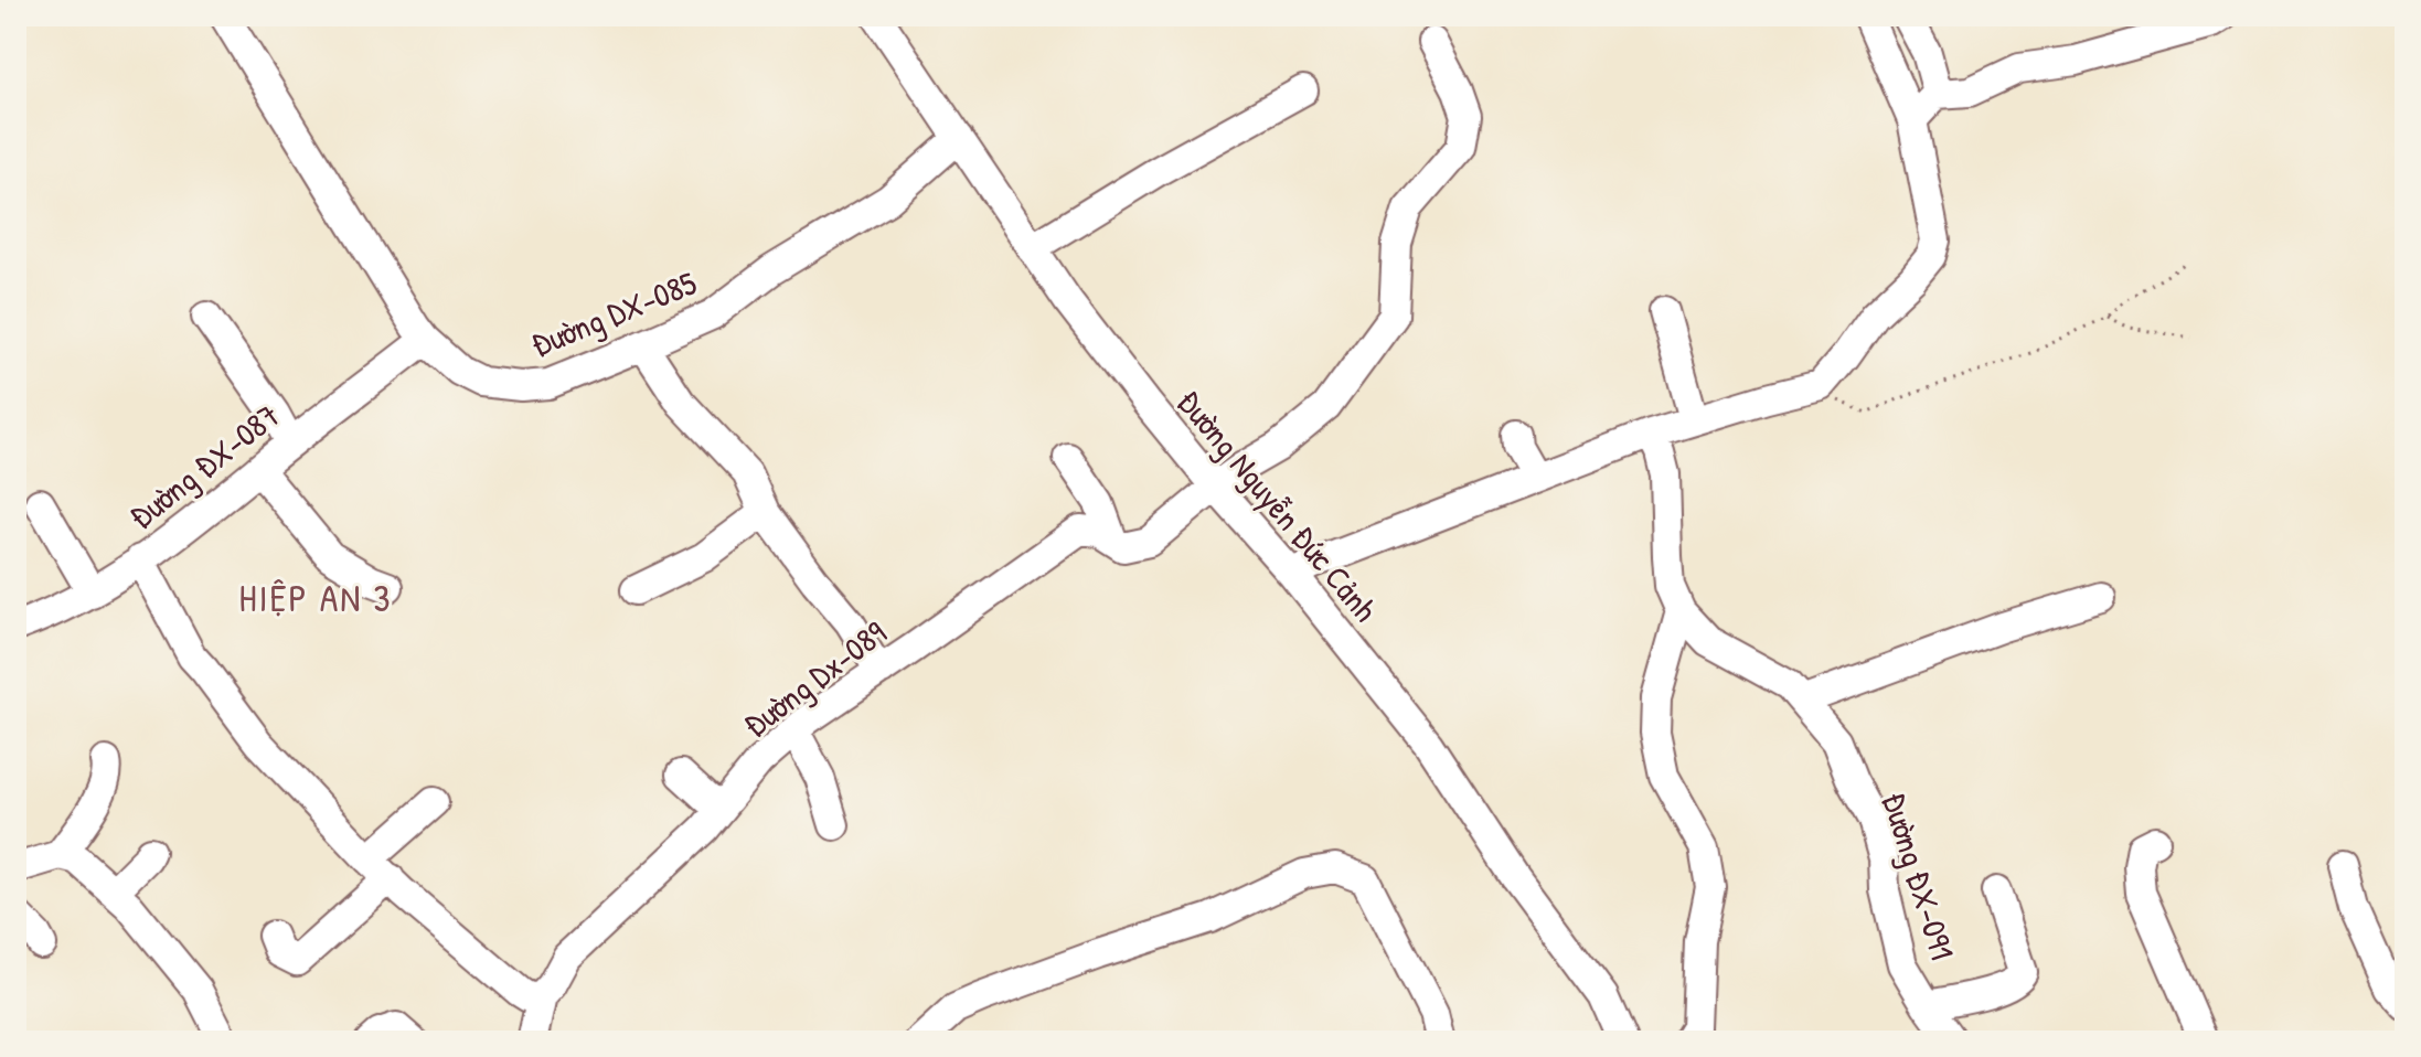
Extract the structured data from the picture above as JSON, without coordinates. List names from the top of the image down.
{
  "streets": {
    "street": [
      "Đường DX-085",
      "Đường ĐX-087",
      "Đường Nguyễn Đức Cảnh",
      "Đường Dx-089",
      "Đường ĐX-091"
    ]
  },
  "crossings": [
    ["Đường DX-085", "Đường ĐX-087"],
    ["Đường DX-085", "Đường Nguyễn Đức Cảnh"],
    ["Đường Nguyễn Đức Cảnh", "Đường Dx-089"]
  ],
  "districts": ["HIỆP AN 3"]
}
